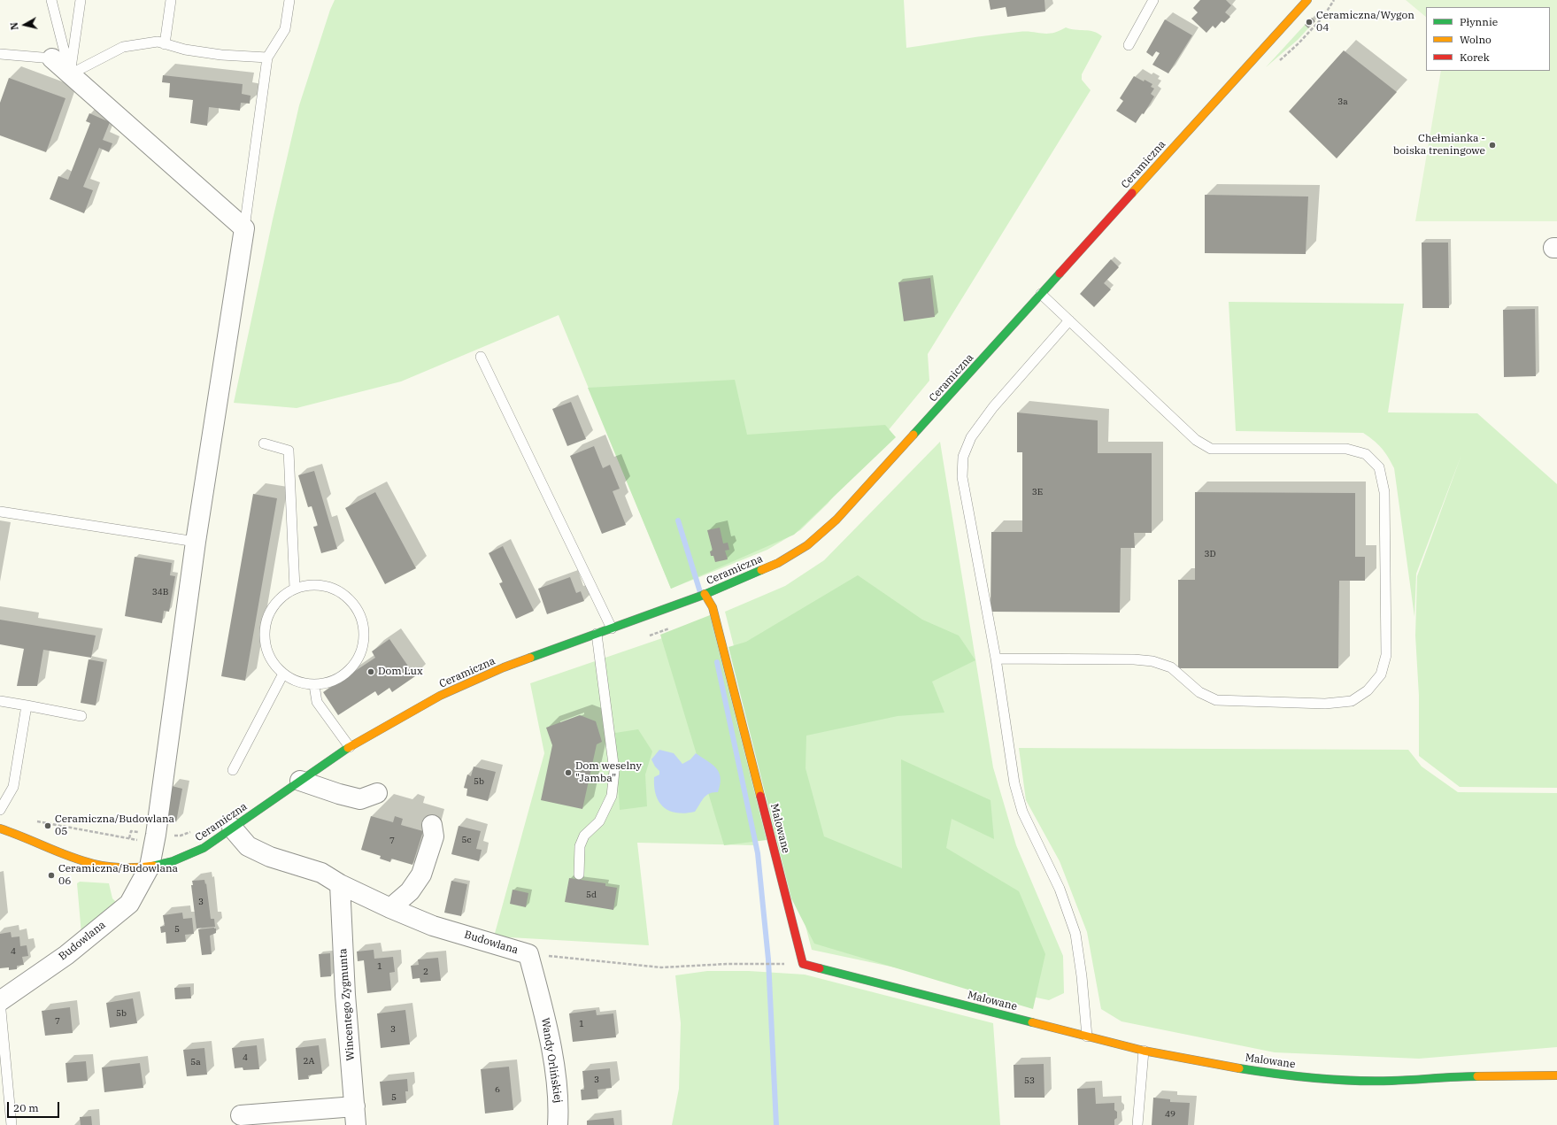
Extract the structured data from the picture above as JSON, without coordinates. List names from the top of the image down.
{
  "streets": {
    "street": [
      "Ceramiczna",
      "Malowane",
      "Budowlana",
      "Wincentego Zygmunta",
      "Wandy Orlińskiej"
    ]
  },
  "crossings": [
    ["Ceramiczna", "Malowane"],
    ["Ceramiczna", "Budowlana"],
    ["Budowlana", "Wincentego Zygmunta"],
    ["Budowlana", "Wandy Orlińskiej"]
  ],
  "places": [
    "Ceramiczna/Wygon 04",
    "Chełmianka - boiska treningowe",
    "Dom Lux",
    "Dom weselny \"Jamba\"",
    "Ceramiczna/Budowlana 05",
    "Ceramiczna/Budowlana 06"
  ],
  "house_numbers": [
    "3a",
    "3E",
    "3D",
    "34B",
    "5b",
    "5c",
    "7",
    "5d",
    "3",
    "5",
    "4",
    "1",
    "2",
    "5b",
    "7",
    "1",
    "3",
    "4",
    "2A",
    "5a",
    "3",
    "53",
    "6",
    "5",
    "49"
  ],
  "legend": ["Płynnie", "Wolno", "Korek"],
  "scale_bar": "20 m",
  "north": "left"
}
